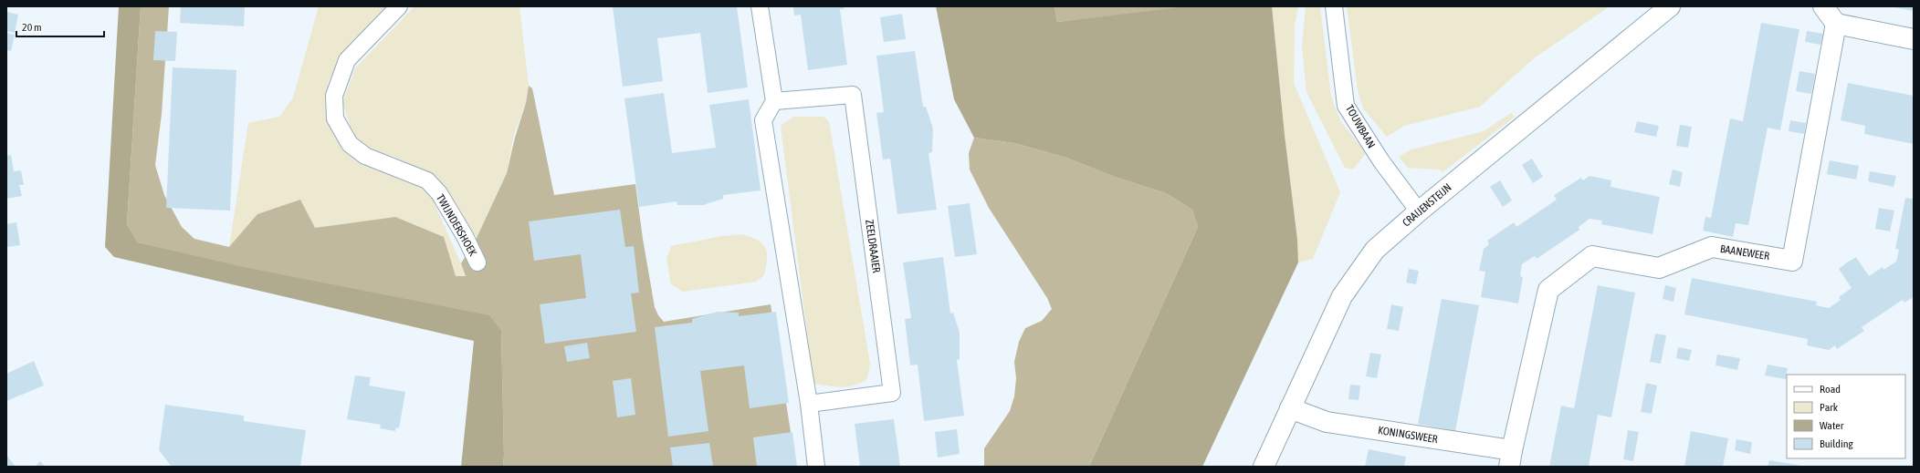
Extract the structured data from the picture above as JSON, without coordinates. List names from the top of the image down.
{
  "streets": {
    "street": ["CRAIJENSTEIJN", "BAANEWEER", "KONINGSWEER"],
    "lane": ["TOUWBAAN", "TWIJNDERSHOEK", "ZEELDRAAIER"]
  },
  "crossings": [
    ["TOUWBAAN", "CRAIJENSTEIJN"],
    ["CRAIJENSTEIJN", "KONINGSWEER"],
    ["BAANEWEER", "KONINGSWEER"]
  ],
  "legend": [
    "Road",
    "Park",
    "Water",
    "Building"
  ],
  "scale_bar": "20 m"
}
